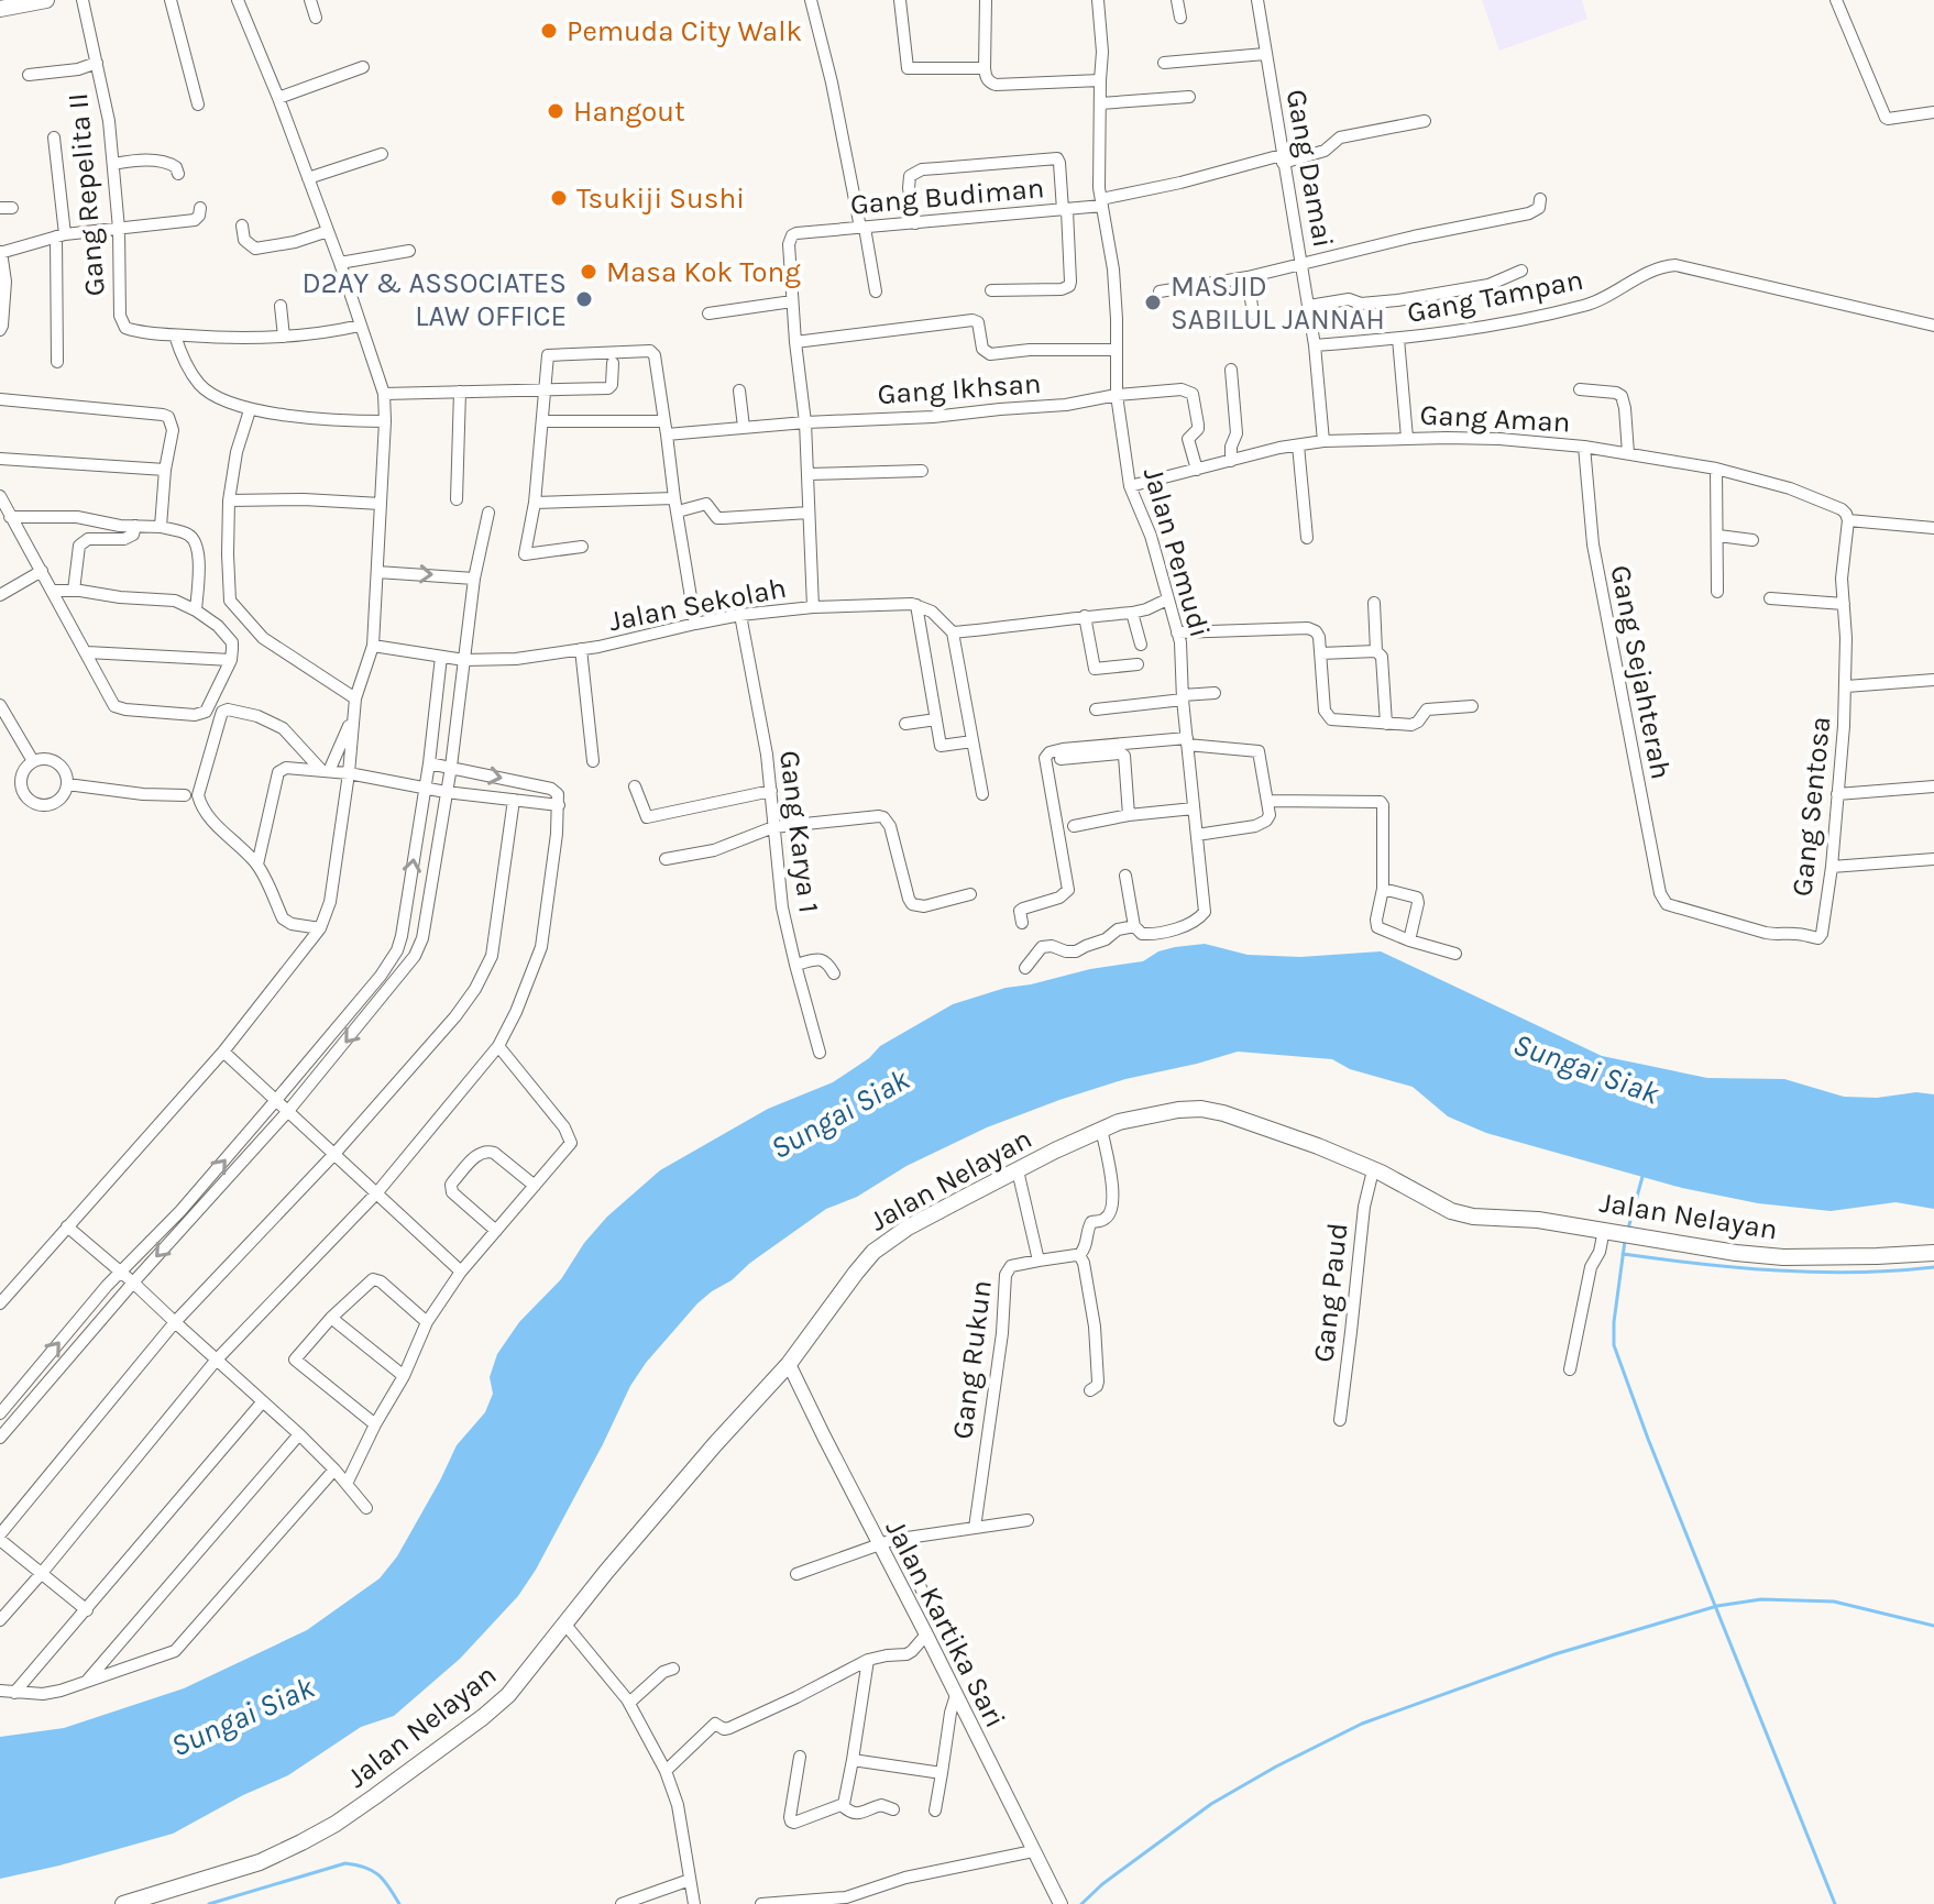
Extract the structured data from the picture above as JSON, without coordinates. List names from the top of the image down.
{
  "streets": {
    "main road": ["Jalan Nelayan"],
    "street": [
      "Gang Damai",
      "Gang Repelita II",
      "Gang Budiman",
      "Gang Tampan",
      "Gang Ikhsan",
      "Gang Aman",
      "Jalan Pemudi",
      "Jalan Sekolah",
      "Gang Sejahterah",
      "Gang Sentosa",
      "Gang Karya 1",
      "Gang Paud",
      "Gang Rukun",
      "Jalan Kartika Sari"
    ]
  },
  "crossings": [
    ["Gang Damai", "Gang Budiman"],
    ["Gang Damai", "Gang Tampan"],
    ["Gang Damai", "Gang Aman"],
    ["Gang Budiman", "Jalan Pemudi"],
    ["Gang Budiman", "Jalan Sekolah"],
    ["Gang Ikhsan", "Gang Aman"],
    ["Gang Ikhsan", "Jalan Pemudi"],
    ["Gang Ikhsan", "Jalan Sekolah"],
    ["Gang Aman", "Jalan Pemudi"],
    ["Gang Aman", "Gang Sejahterah"],
    ["Gang Aman", "Gang Sentosa"],
    ["Jalan Sekolah", "Gang Karya 1"],
    ["Gang Sejahterah", "Gang Sentosa"],
    ["Jalan Nelayan", "Gang Paud"],
    ["Jalan Nelayan", "Jalan Kartika Sari"]
  ],
  "water": ["Sungai Siak"],
  "places": [
    "Pemuda City Walk",
    "Hangout",
    "Tsukiji Sushi",
    "Masa Kok Tong",
    "D2AY & ASSOCIATES LAW OFFICE",
    "MASJID SABILUL JANNAH"
  ]
}
